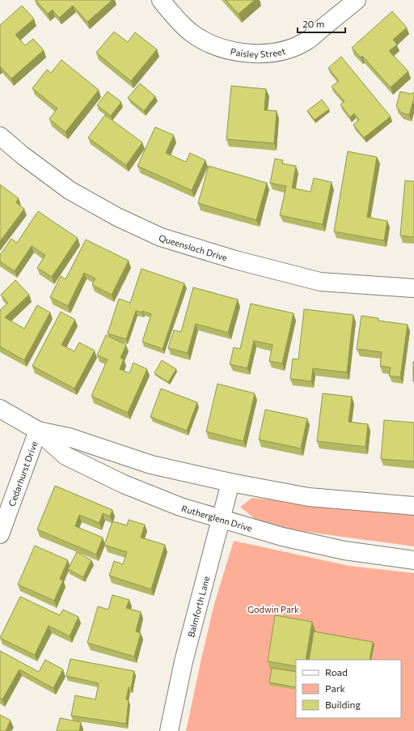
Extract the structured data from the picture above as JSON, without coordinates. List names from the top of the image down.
{
  "streets": {
    "street": [
      "Paisley Street",
      "Queensloch Drive",
      "Cedarhurst Drive",
      "Rutherglenn Drive",
      "Balmforth Lane"
    ]
  },
  "crossings": [
    ["Cedarhurst Drive", "Rutherglenn Drive"],
    ["Rutherglenn Drive", "Balmforth Lane"]
  ],
  "parks": ["Godwin Park"],
  "legend": ["Road", "Park", "Building"],
  "scale_bar": "20 m"
}
